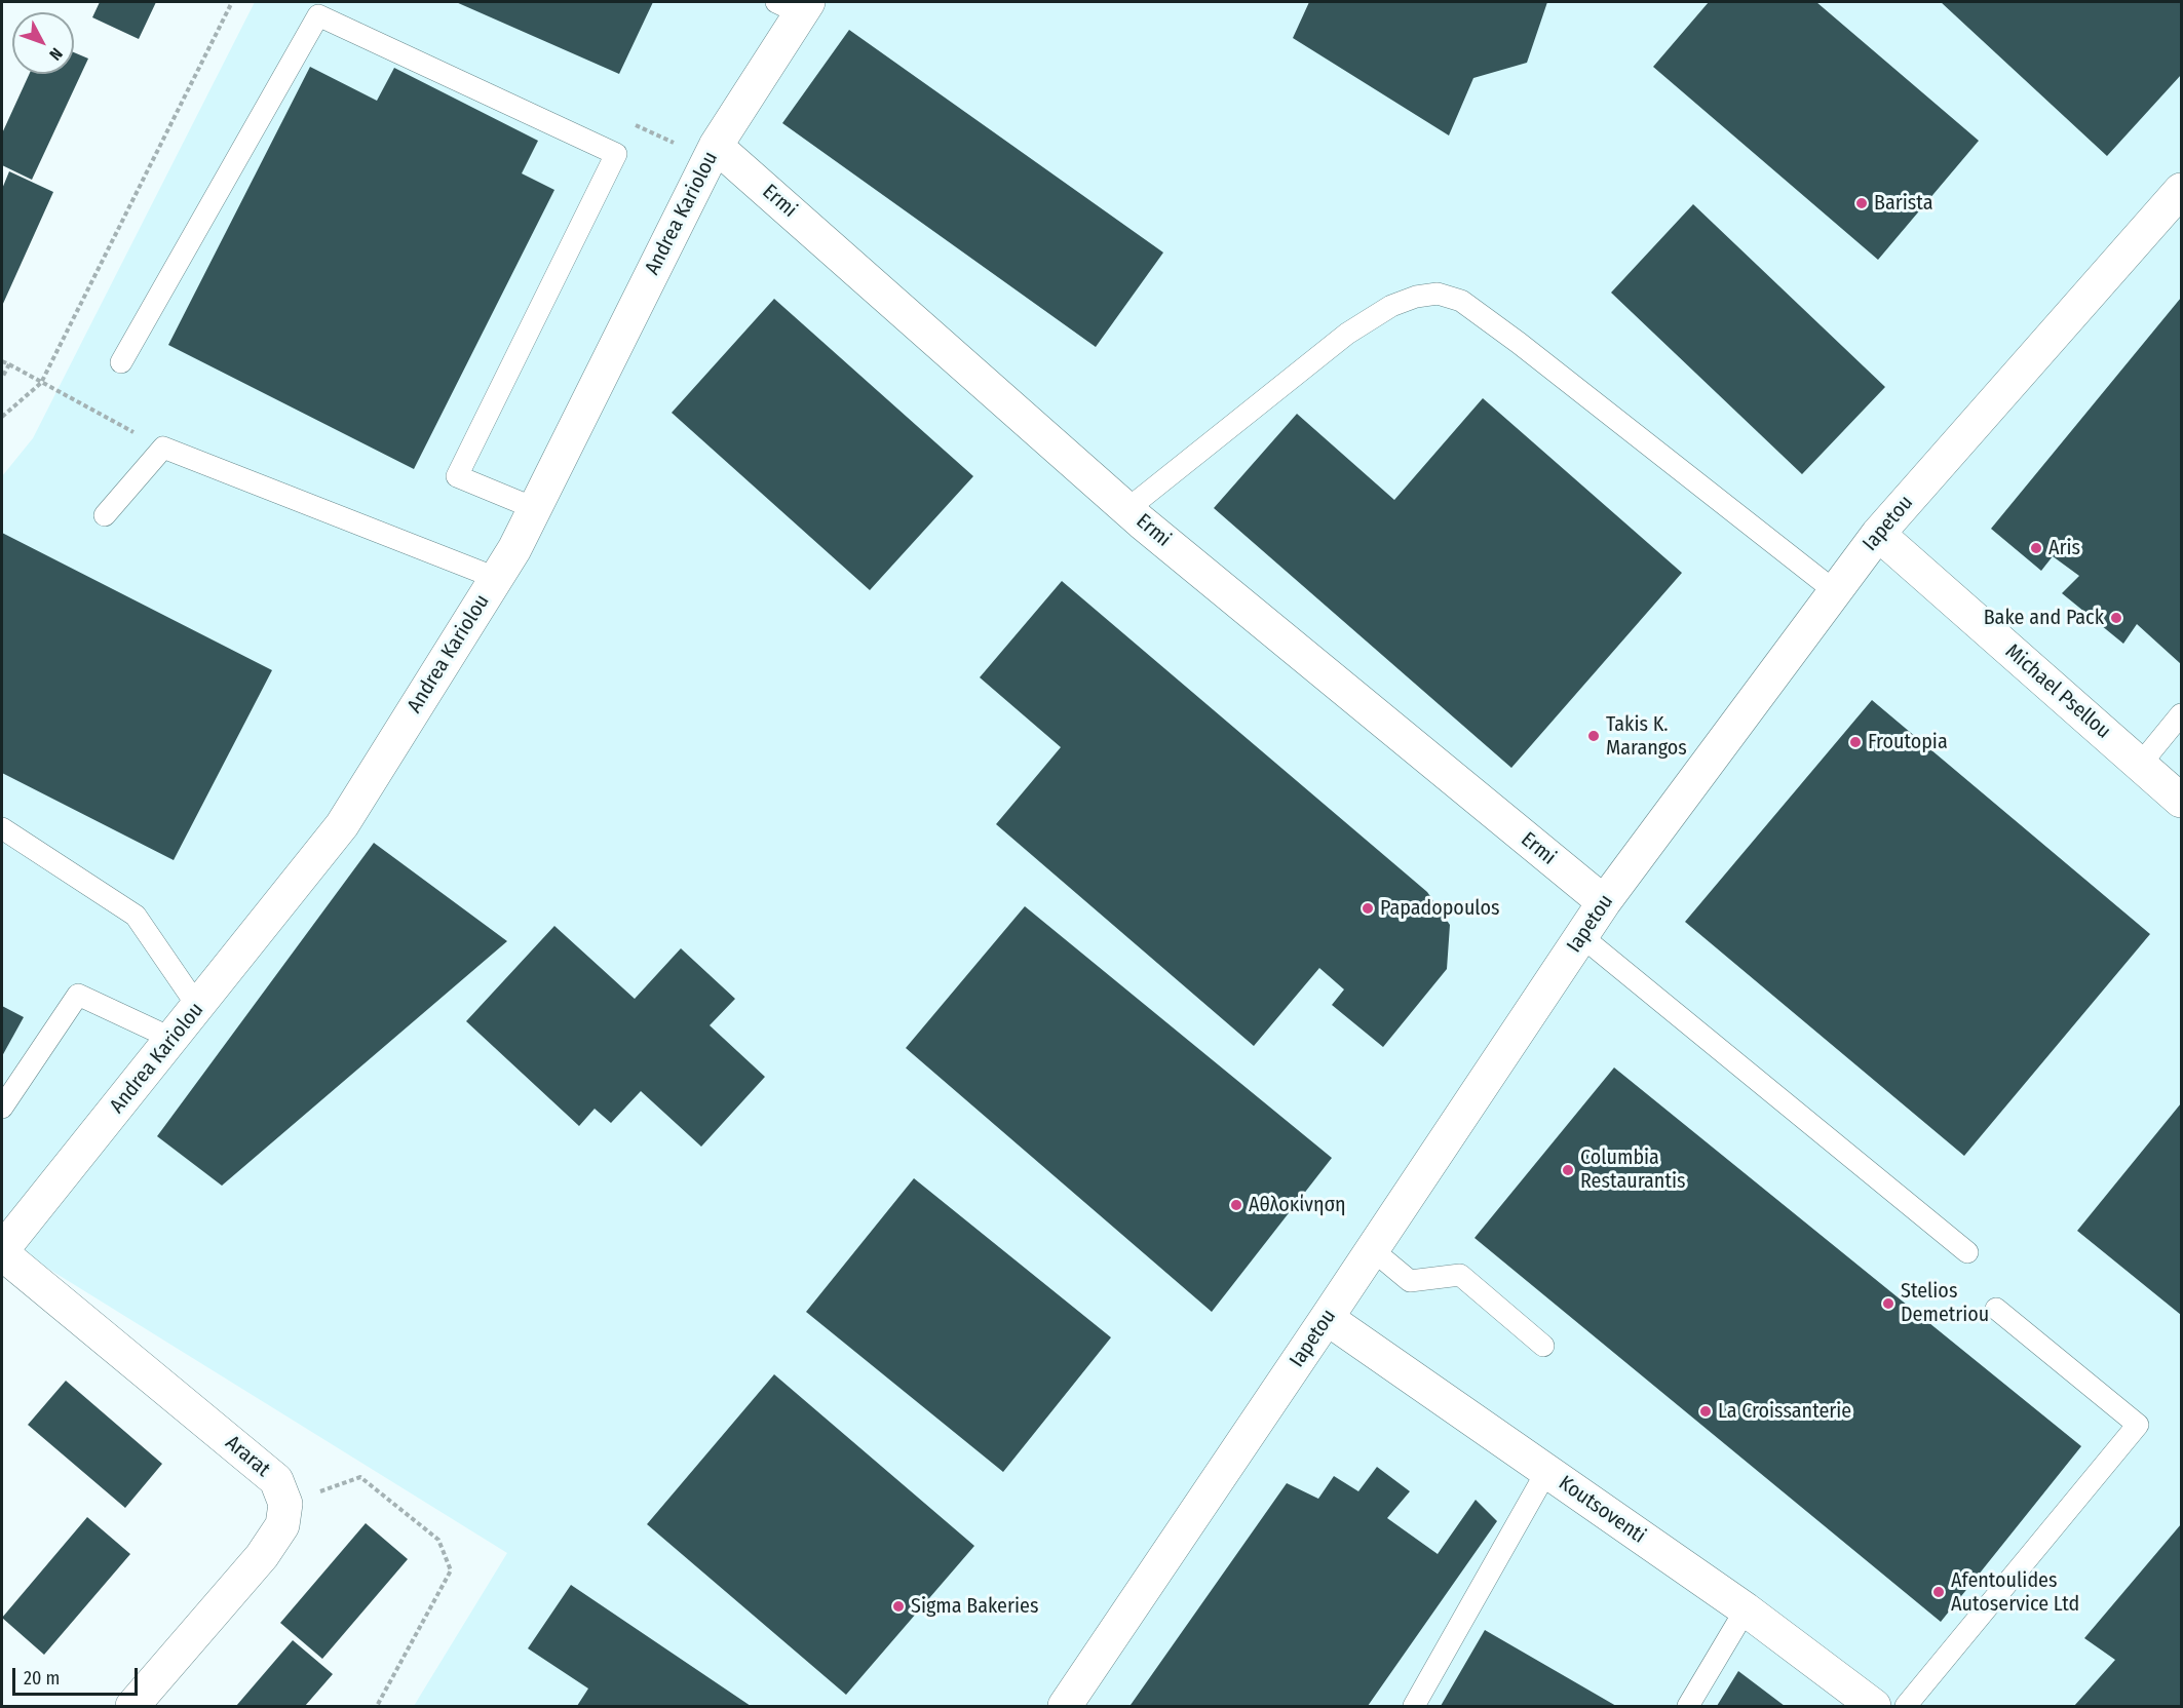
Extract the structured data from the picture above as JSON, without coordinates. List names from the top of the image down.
{
  "streets": {
    "street": [
      "Ermi",
      "Andrea Kariolou",
      "Iapetou",
      "Michael Psellou",
      "Ararat",
      "Koutsoventi"
    ]
  },
  "crossings": [
    ["Ermi", "Andrea Kariolou"],
    ["Ermi", "Iapetou"],
    ["Andrea Kariolou", "Ararat"],
    ["Iapetou", "Michael Psellou"],
    ["Iapetou", "Koutsoventi"]
  ],
  "places": [
    "Barista",
    "Aris",
    "Bake and Pack",
    "Takis K. Marangos",
    "Froutopia",
    "Papadopoulos",
    "Columbia Restaurantis",
    "Αθλοκίνηση",
    "Stelios Demetriou",
    "La Croissanterie",
    "Afentoulides Autoservice Ltd",
    "Sigma Bakeries"
  ],
  "scale_bar": "20 m",
  "north": "bottom right"
}
